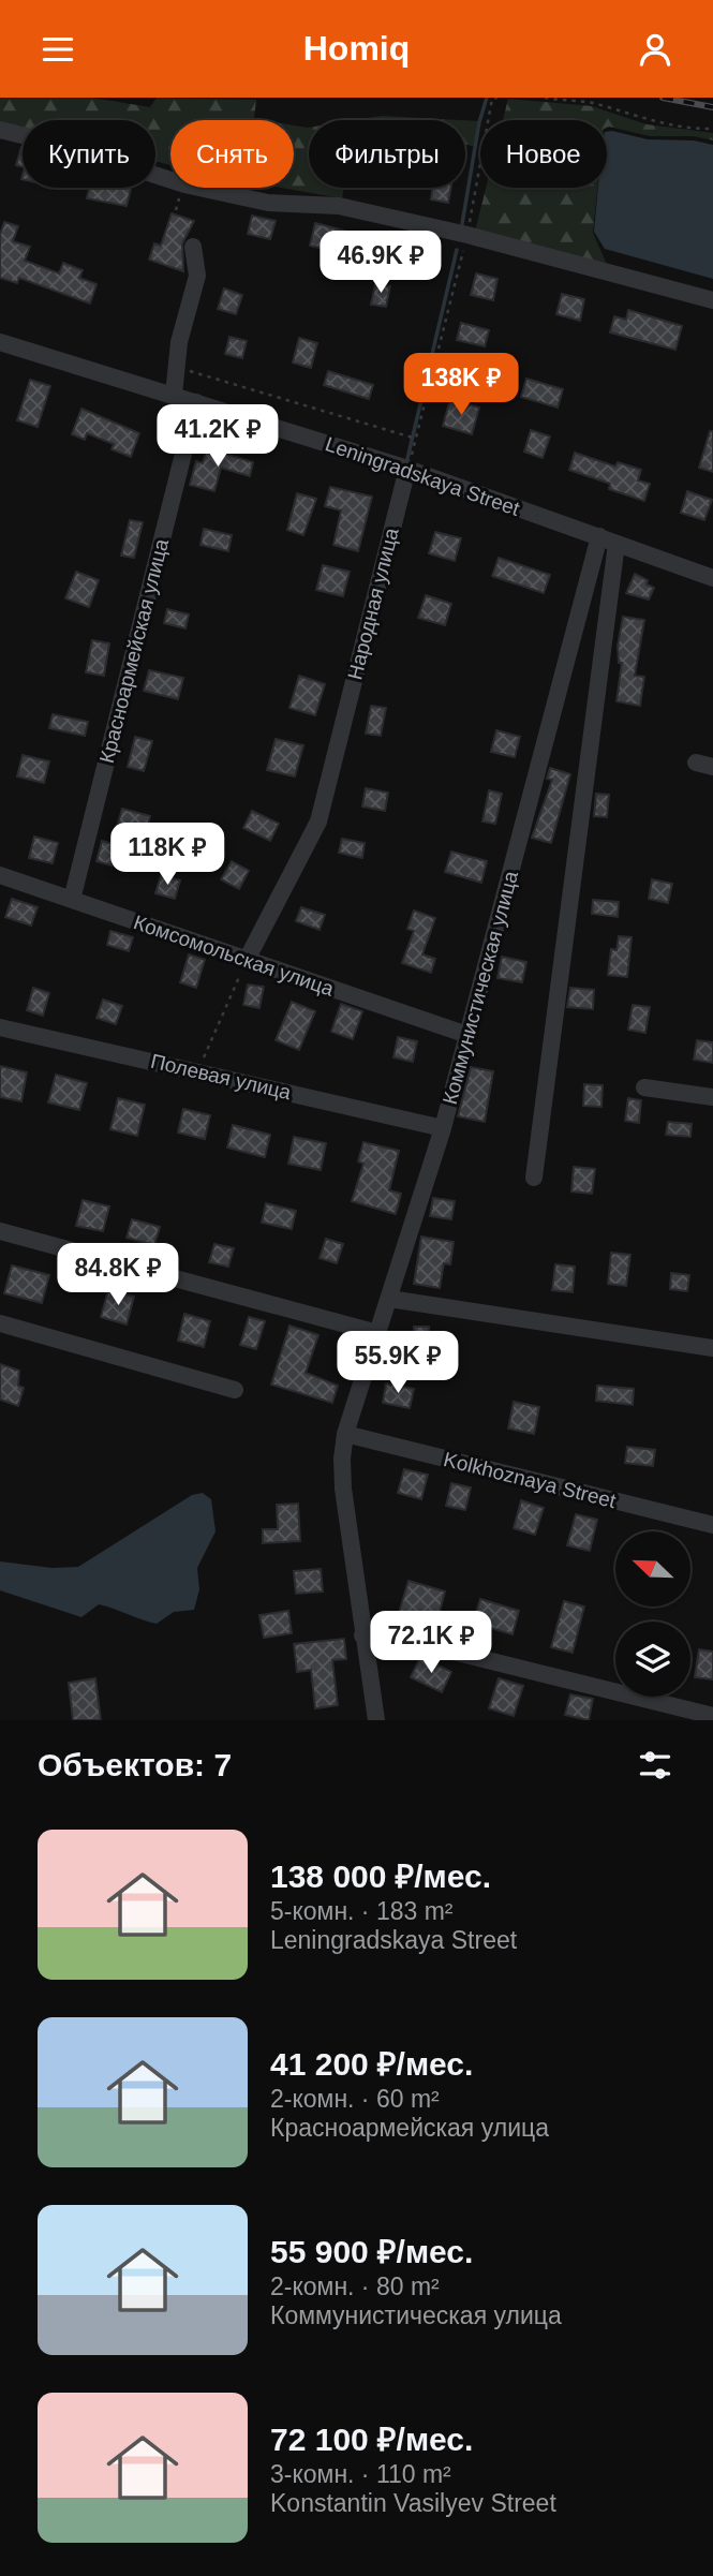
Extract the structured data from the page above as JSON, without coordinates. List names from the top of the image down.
{
  "streets": {
    "street": [
      "Leningradskaya Street",
      "Народная улица",
      "Красноармейская улица",
      "Комсомольская улица",
      "Коммунистическая улица",
      "Полевая улица",
      "Kolkhoznaya Street"
    ]
  },
  "crossings": [
    ["Leningradskaya Street", "Народная улица"],
    ["Leningradskaya Street", "Красноармейская улица"],
    ["Leningradskaya Street", "Коммунистическая улица"],
    ["Народная улица", "Комсомольская улица"],
    ["Красноармейская улица", "Комсомольская улица"],
    ["Комсомольская улица", "Коммунистическая улица"],
    ["Коммунистическая улица", "Полевая улица"],
    ["Коммунистическая улица", "Kolkhoznaya Street"]
  ],
  "north": "top left",
  "page": {
    "header": "Homiq",
    "chip": [
      "Купить",
      "Снять",
      "Фильтры",
      "Новое"
    ],
    "price": [
      "46.9K ₽",
      "138K ₽",
      "41.2K ₽",
      "118K ₽",
      "84.8K ₽",
      "55.9K ₽",
      "72.1K ₽"
    ],
    "heading": "Объектов: 7",
    "list": [
      {
        "name": "138 000 ₽/мес.",
        "note": "5-комн. · 183 m² · Leningradskaya Street"
      },
      {
        "name": "41 200 ₽/мес.",
        "note": "2-комн. · 60 m² · Красноармейская улица"
      },
      {
        "name": "55 900 ₽/мес.",
        "note": "2-комн. · 80 m² · Коммунистическая улица"
      },
      {
        "name": "72 100 ₽/мес.",
        "note": "3-комн. · 110 m² · Konstantin Vasilyev Street"
      }
    ]
  }
}
